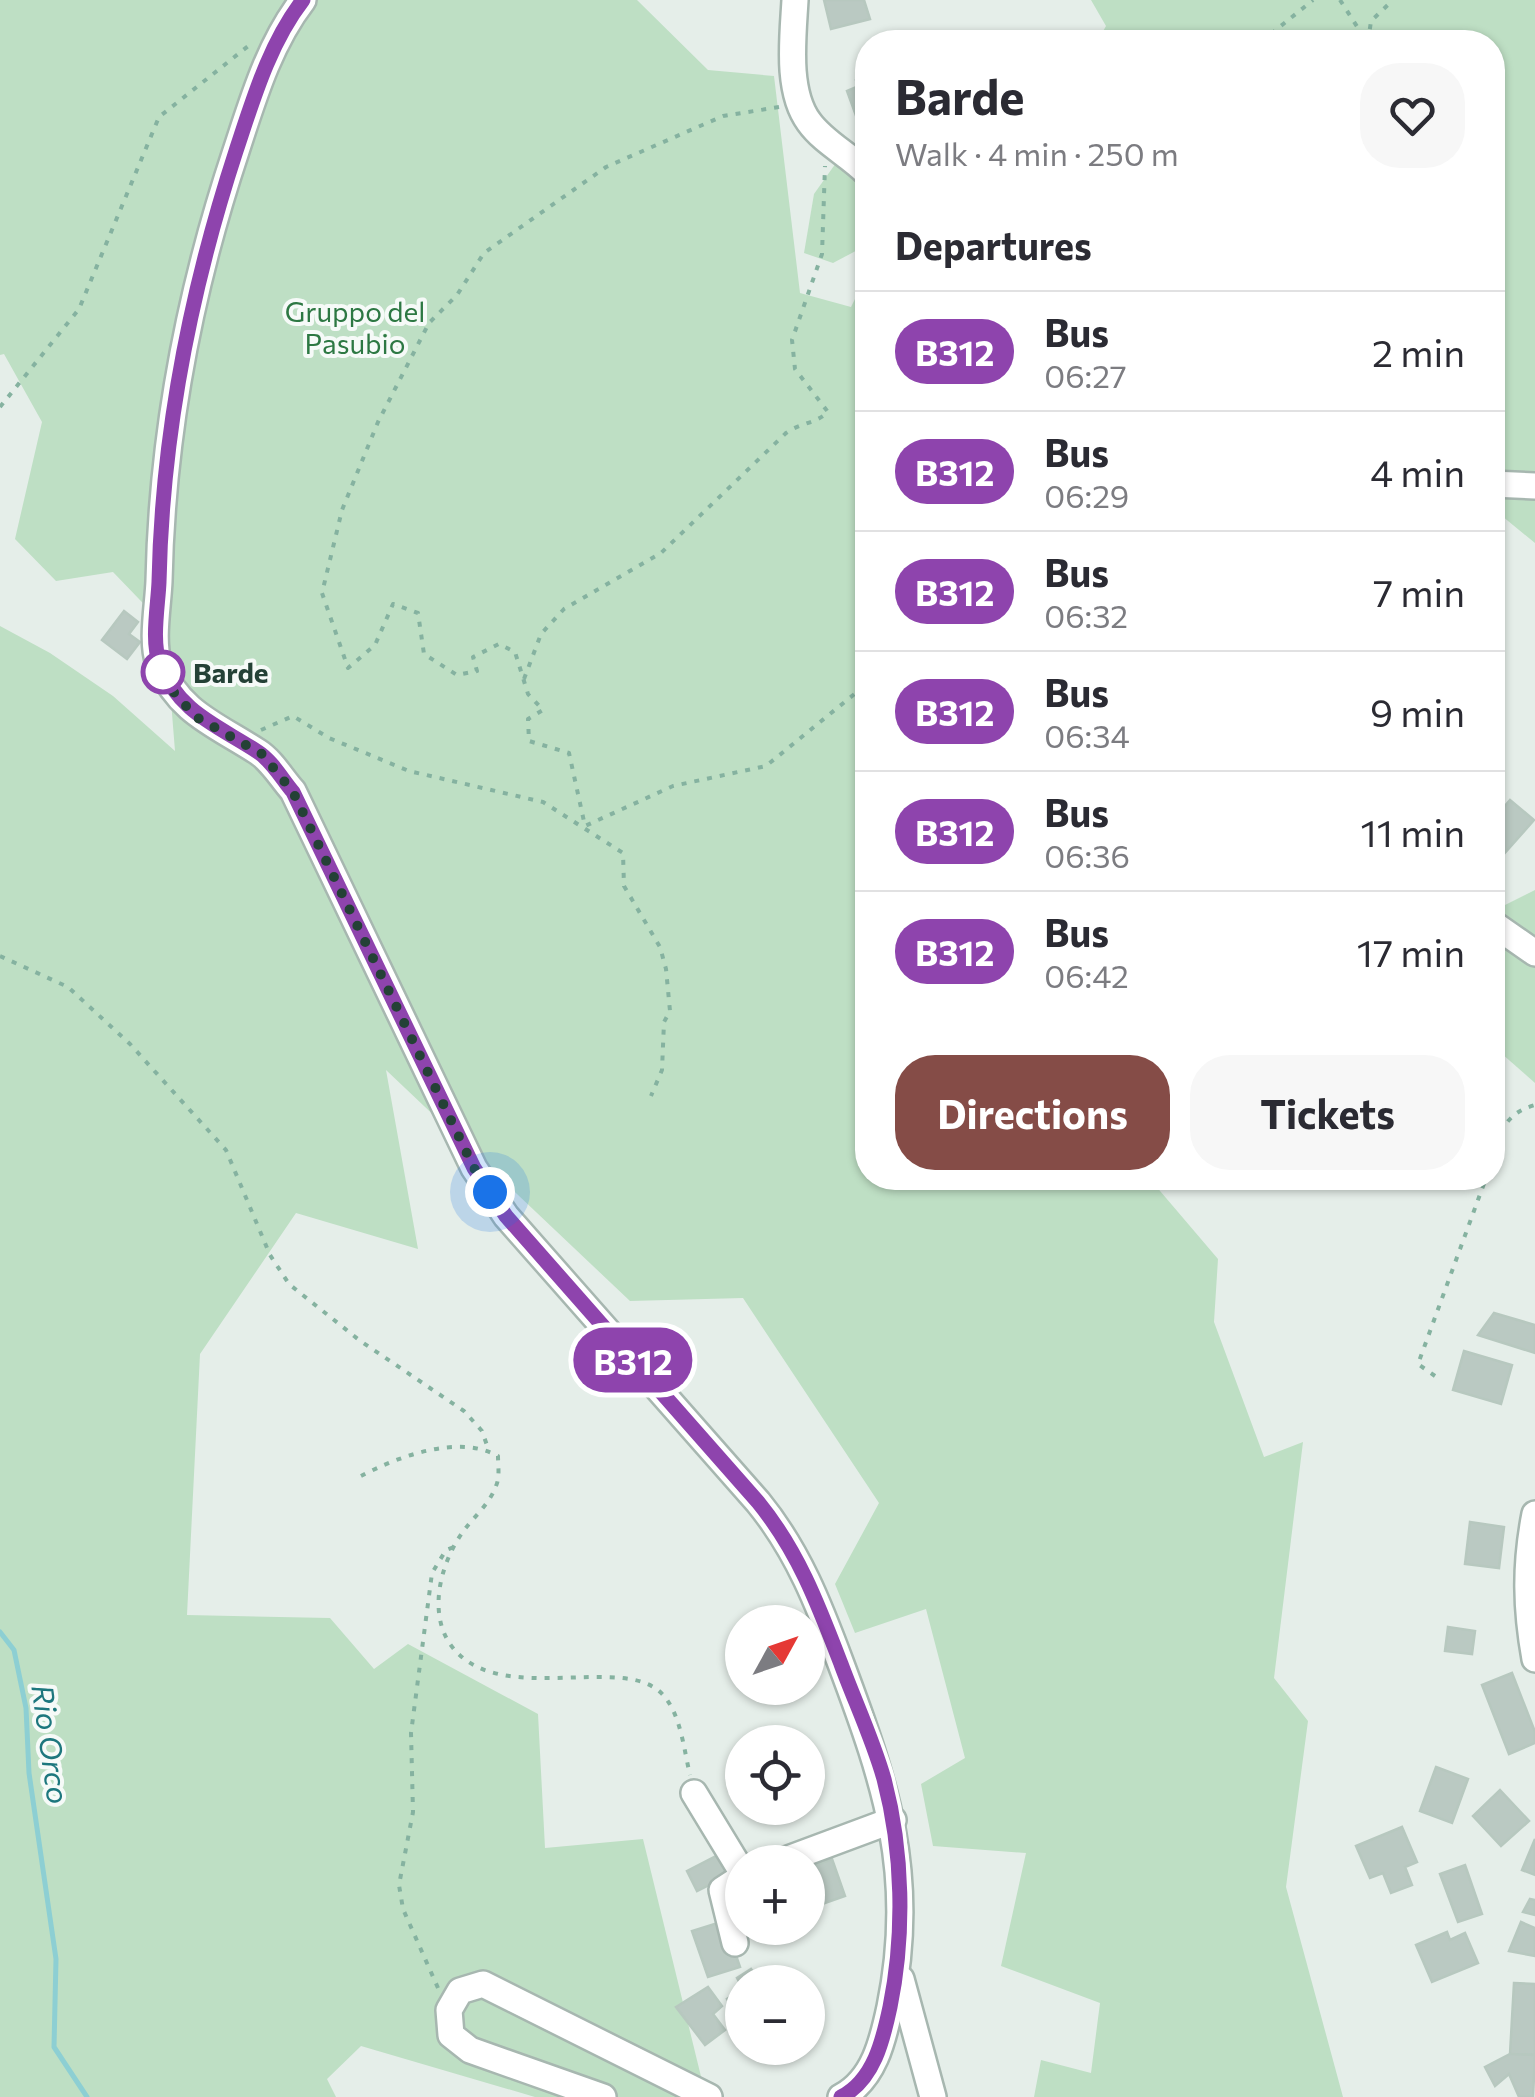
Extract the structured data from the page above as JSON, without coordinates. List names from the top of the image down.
{
  "water": ["Rio Orco"],
  "parks": ["Gruppo del Pasubio"],
  "places": ["Barde"],
  "lines": ["bus line B312"],
  "north": "top right",
  "page": {
    "on_map": "B312",
    "heading": [
      ["Barde", "Walk · 4 min · 250 m"],
      "Departures"
    ],
    "list": [
      {
        "mark": "B312",
        "name": "Bus",
        "note": "06:27",
        "value": "2 min"
      },
      {
        "mark": "B312",
        "name": "Bus",
        "note": "06:29",
        "value": "4 min"
      },
      {
        "mark": "B312",
        "name": "Bus",
        "note": "06:32",
        "value": "7 min"
      },
      {
        "mark": "B312",
        "name": "Bus",
        "note": "06:34",
        "value": "9 min"
      },
      {
        "mark": "B312",
        "name": "Bus",
        "note": "06:36",
        "value": "11 min"
      },
      {
        "mark": "B312",
        "name": "Bus",
        "note": "06:42",
        "value": "17 min"
      }
    ],
    "buttons": ["Directions", "Tickets"],
    "map_buttons": ["+", "−"]
  }
}
